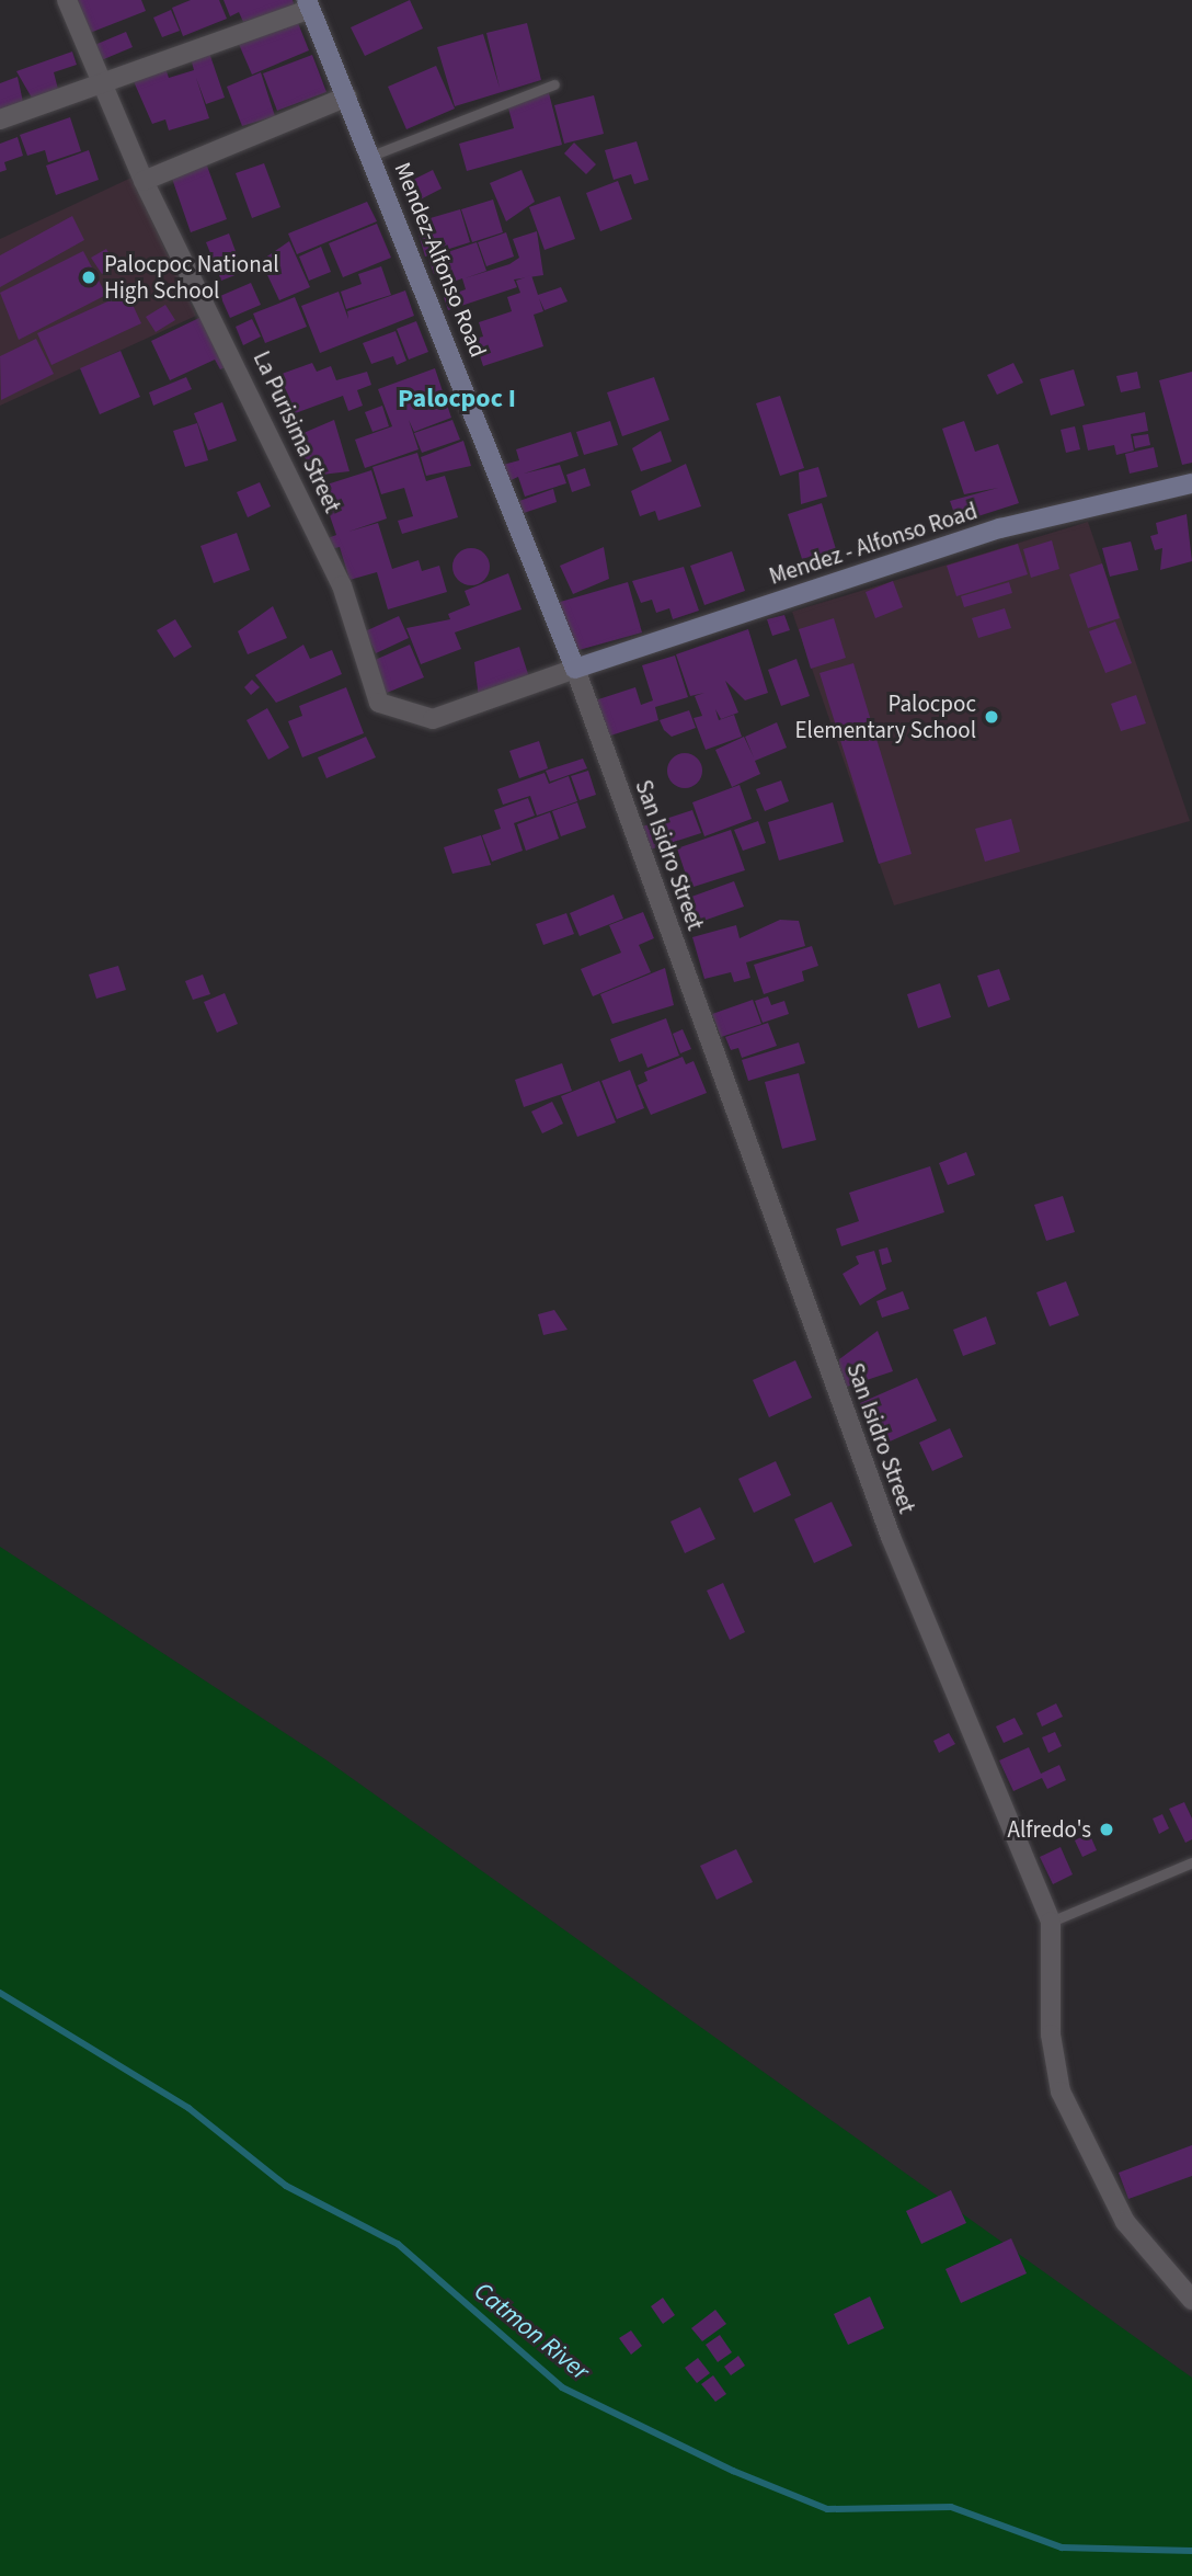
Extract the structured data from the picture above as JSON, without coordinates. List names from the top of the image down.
{
  "streets": {
    "main road": ["Mendez-Alfonso Road", "Mendez - Alfonso Road"],
    "street": ["La Purisima Street", "San Isidro Street"]
  },
  "crossings": [
    ["Mendez-Alfonso Road", "La Purisima Street"],
    ["Mendez-Alfonso Road", "Mendez - Alfonso Road"],
    ["Mendez-Alfonso Road", "San Isidro Street"],
    ["La Purisima Street", "Mendez - Alfonso Road"],
    ["La Purisima Street", "San Isidro Street"],
    ["Mendez - Alfonso Road", "San Isidro Street"]
  ],
  "districts": ["Palocpoc I"],
  "water": ["Catmon River"],
  "places": ["Palocpoc National High School", "Palocpoc Elementary School", "Alfredo's"]
}
